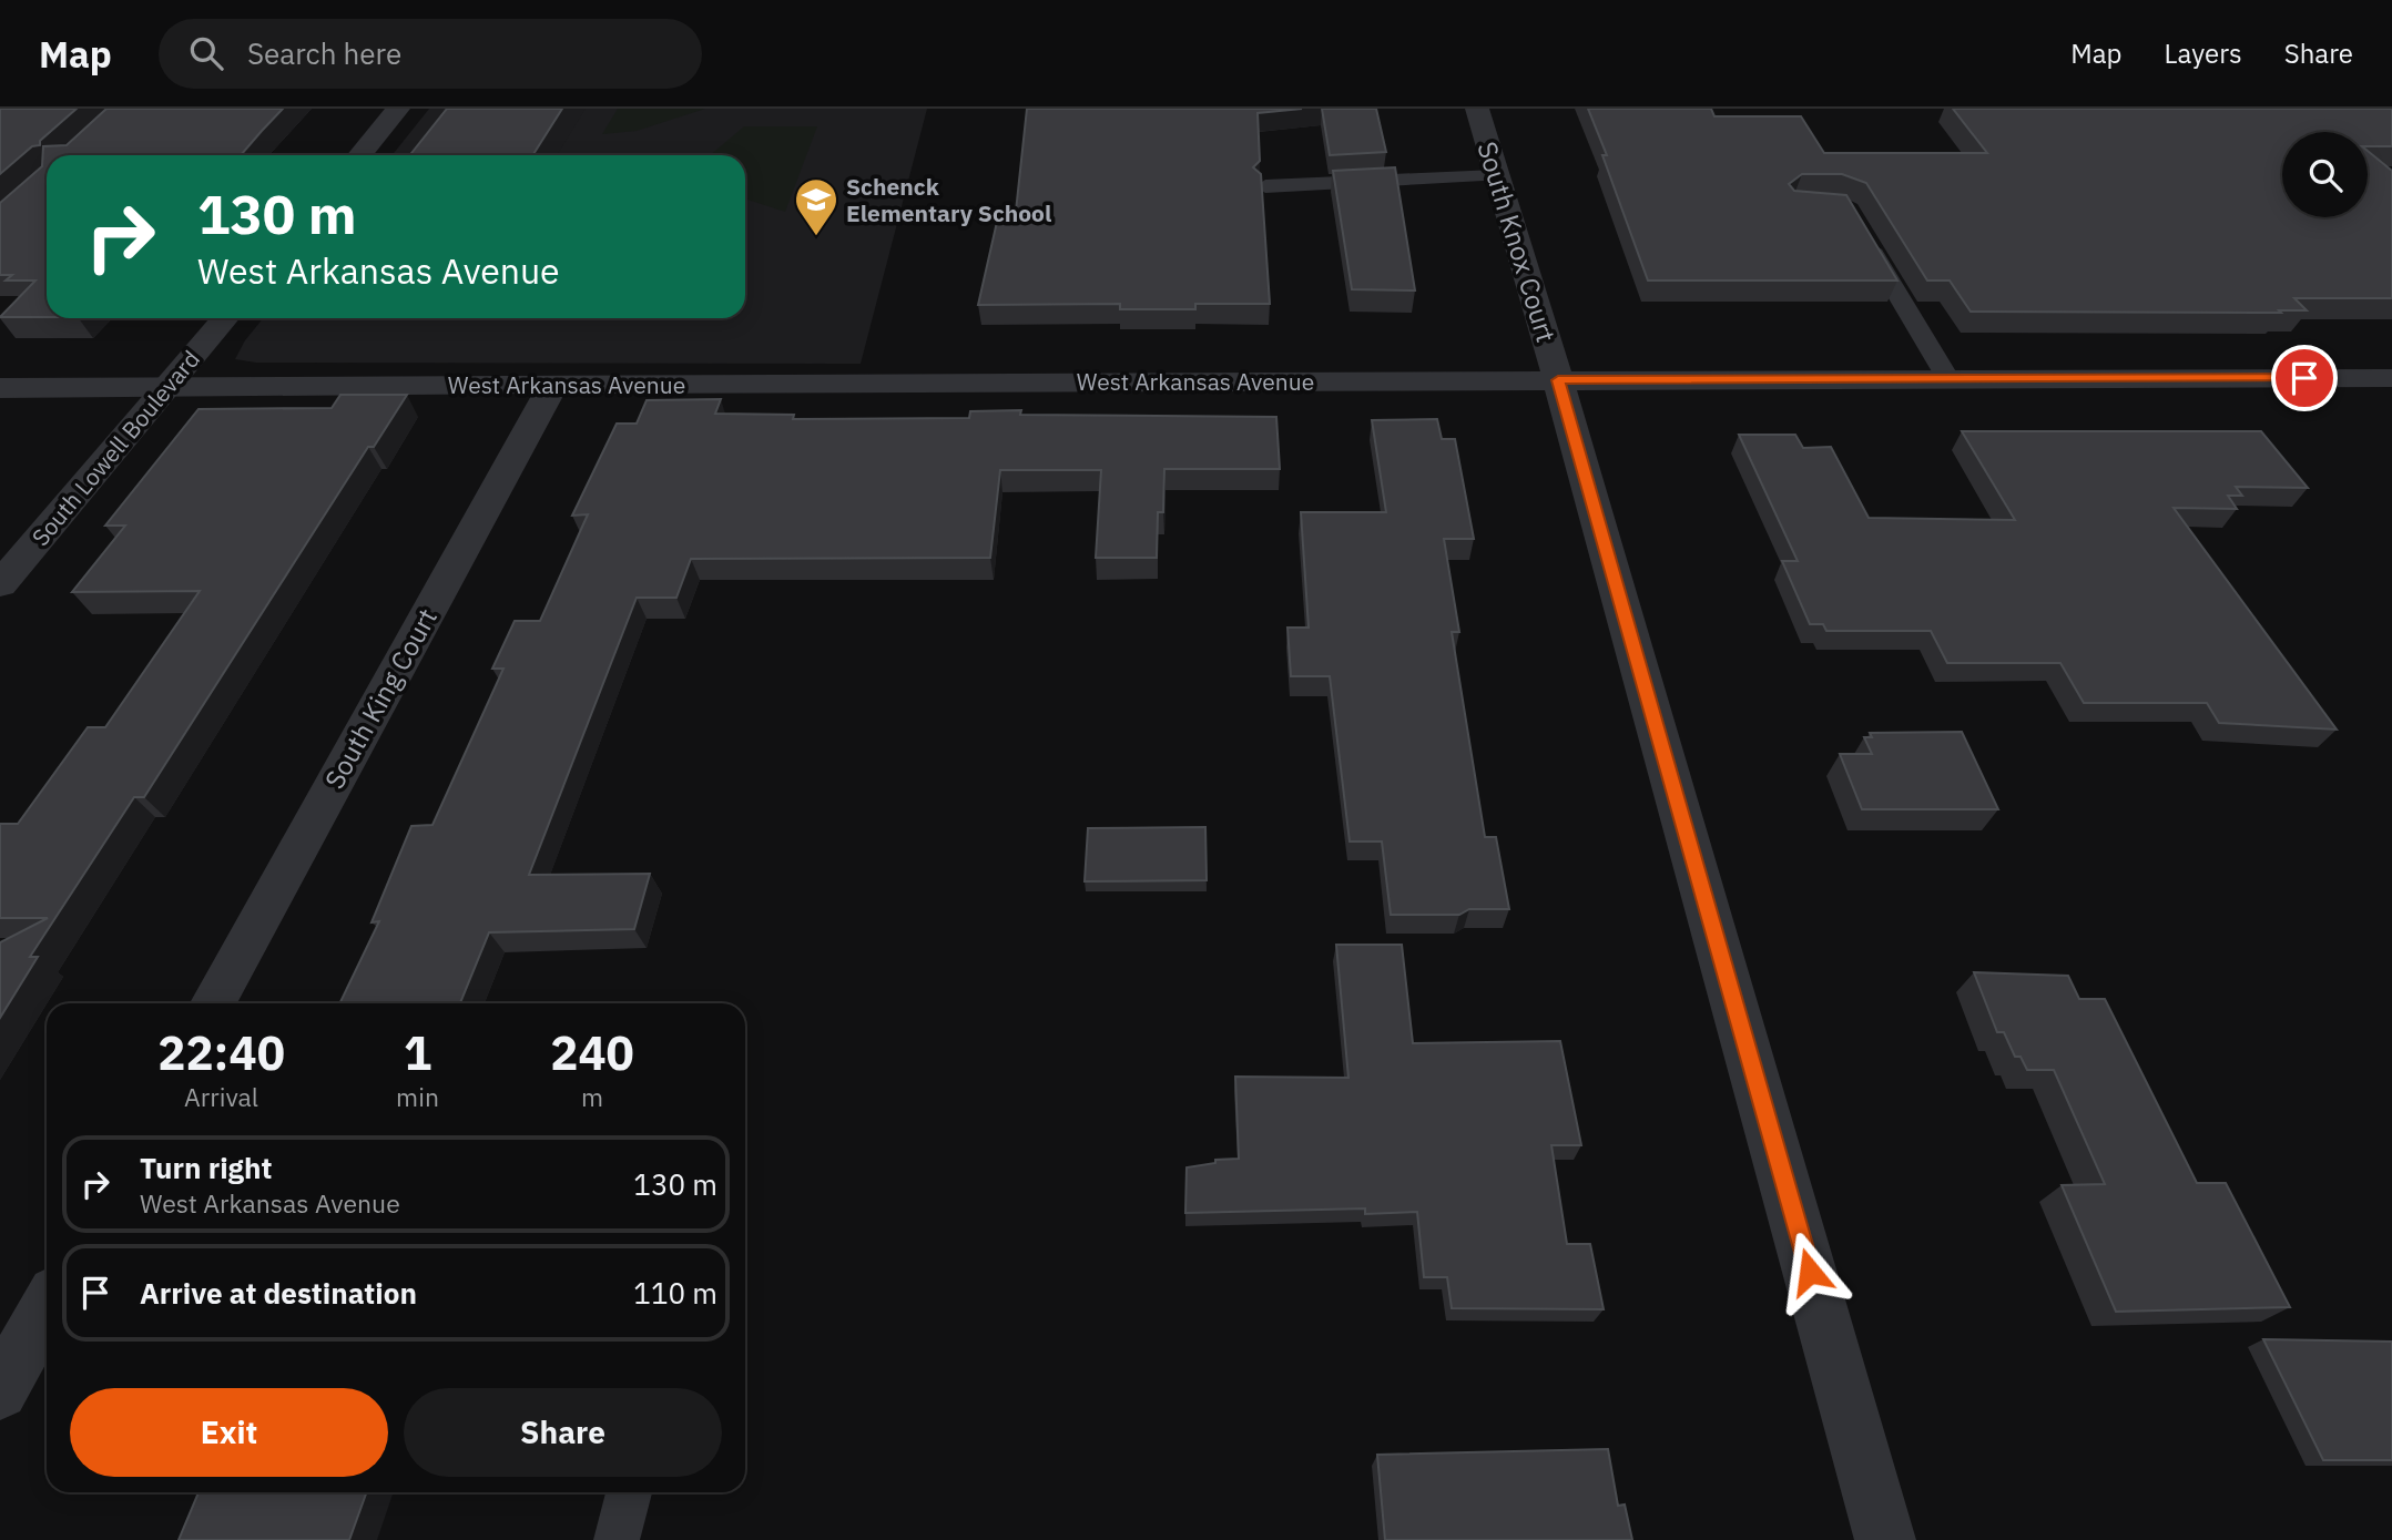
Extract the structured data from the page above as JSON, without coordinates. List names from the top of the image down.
{
  "streets": {
    "street": [
      "South Knox Court",
      "West Arkansas Avenue",
      "South Lowell Boulevard",
      "South King Court"
    ]
  },
  "crossings": [
    ["South Knox Court", "West Arkansas Avenue"],
    ["West Arkansas Avenue", "South Lowell Boulevard"],
    ["West Arkansas Avenue", "South King Court"]
  ],
  "places": {
    "school or university": ["Schenck Elementary School"]
  },
  "page": {
    "header": "Map",
    "search": "Search here",
    "nav": ["Map", "Layers", "Share"],
    "turn": ["130 m", "West Arkansas Avenue"],
    "eta": [
      "22:40",
      "Arrival",
      "1",
      "min",
      "240",
      "m"
    ],
    "list": [
      {
        "name": "Turn right",
        "note": "West Arkansas Avenue",
        "value": "130 m"
      },
      {
        "name": "Arrive at destination",
        "value": "110 m"
      }
    ],
    "buttons": ["Exit", "Share"]
  }
}
